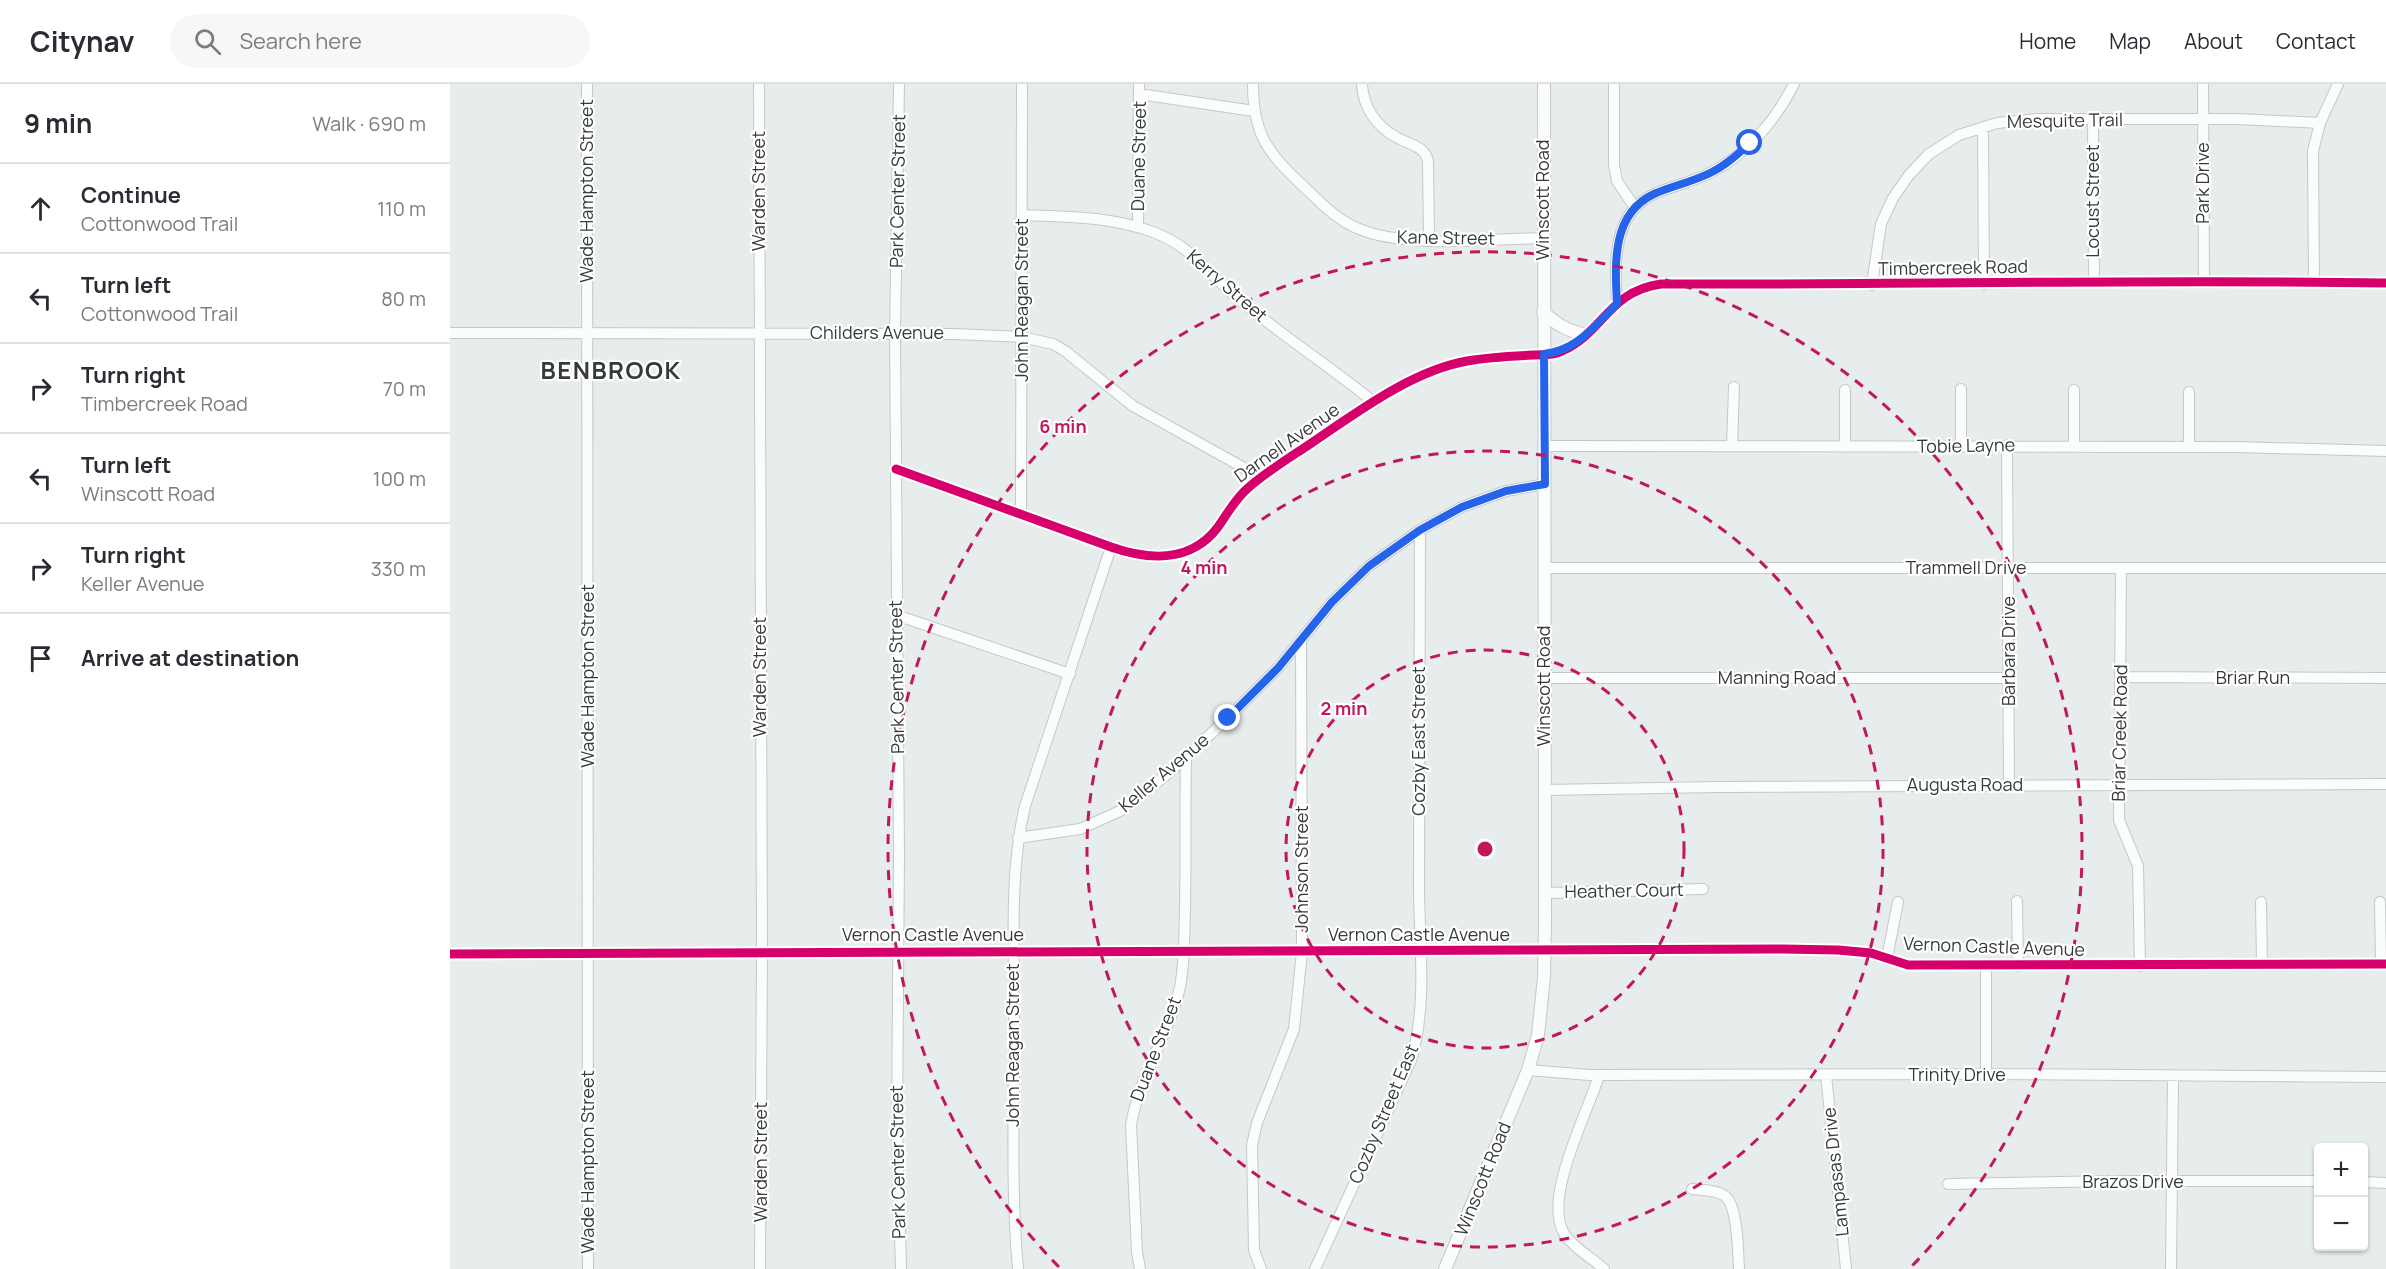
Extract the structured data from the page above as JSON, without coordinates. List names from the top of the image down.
{
  "streets": {
    "main road": ["Winscott Road"],
    "street": [
      "Mesquite Trail",
      "Duane Street",
      "Park Drive",
      "Wade Hampton Street",
      "Warden Street",
      "Park Center Street",
      "Locust Street",
      "Kane Street",
      "Timbercreek Road",
      "Kerry Street",
      "John Reagan Street",
      "Childers Avenue",
      "Darnell Avenue",
      "Tobie Layne",
      "Trammell Drive",
      "Barbara Drive",
      "Manning Road",
      "Briar Run",
      "Briar Creek Road",
      "Cozby East Street",
      "Keller Avenue",
      "Augusta Road",
      "Johnson Street",
      "Heather Court",
      "Vernon Castle Avenue",
      "Trinity Drive",
      "Cozby Street East",
      "Lampasas Drive",
      "Brazos Drive"
    ]
  },
  "crossings": [
    ["Mesquite Trail", "Park Drive"],
    ["Mesquite Trail", "Locust Street"],
    ["Mesquite Trail", "Timbercreek Road"],
    ["Duane Street", "Kerry Street"],
    ["Duane Street", "Keller Avenue"],
    ["Duane Street", "Vernon Castle Avenue"],
    ["Park Drive", "Timbercreek Road"],
    ["Wade Hampton Street", "Childers Avenue"],
    ["Wade Hampton Street", "Vernon Castle Avenue"],
    ["Warden Street", "Childers Avenue"],
    ["Warden Street", "Vernon Castle Avenue"],
    ["Park Center Street", "Childers Avenue"],
    ["Park Center Street", "Darnell Avenue"],
    ["Park Center Street", "Vernon Castle Avenue"],
    ["Winscott Road", "Kane Street"],
    ["Winscott Road", "Timbercreek Road"],
    ["Winscott Road", "Darnell Avenue"],
    ["Winscott Road", "Tobie Layne"],
    ["Winscott Road", "Trammell Drive"],
    ["Winscott Road", "Manning Road"],
    ["Winscott Road", "Keller Avenue"],
    ["Winscott Road", "Augusta Road"],
    ["Winscott Road", "Heather Court"],
    ["Winscott Road", "Vernon Castle Avenue"],
    ["Winscott Road", "Trinity Drive"],
    ["Locust Street", "Timbercreek Road"],
    ["Timbercreek Road", "Darnell Avenue"],
    ["Kerry Street", "John Reagan Street"],
    ["Kerry Street", "Darnell Avenue"],
    ["John Reagan Street", "Childers Avenue"],
    ["John Reagan Street", "Darnell Avenue"],
    ["John Reagan Street", "Keller Avenue"],
    ["John Reagan Street", "Vernon Castle Avenue"],
    ["Childers Avenue", "Darnell Avenue"],
    ["Tobie Layne", "Barbara Drive"],
    ["Trammell Drive", "Barbara Drive"],
    ["Trammell Drive", "Briar Creek Road"],
    ["Barbara Drive", "Manning Road"],
    ["Barbara Drive", "Augusta Road"],
    ["Briar Run", "Briar Creek Road"],
    ["Briar Creek Road", "Augusta Road"],
    ["Briar Creek Road", "Vernon Castle Avenue"],
    ["Cozby East Street", "Keller Avenue"],
    ["Cozby East Street", "Vernon Castle Avenue"],
    ["Cozby East Street", "Cozby Street East"],
    ["Keller Avenue", "Johnson Street"],
    ["Johnson Street", "Vernon Castle Avenue"],
    ["Vernon Castle Avenue", "Cozby Street East"],
    ["Trinity Drive", "Lampasas Drive"]
  ],
  "districts": ["BENBROOK"],
  "page": {
    "header": "Citynav",
    "search": "Search here",
    "nav": [
      "Home",
      "Map",
      "About",
      "Contact"
    ],
    "heading": ["9 min", "Walk · 690 m"],
    "list": [
      ["Continue", "Cottonwood Trail", "110 m"],
      ["Turn left", "Cottonwood Trail", "80 m"],
      ["Turn right", "Timbercreek Road", "70 m"],
      ["Turn left", "Winscott Road", "100 m"],
      ["Turn right", "Keller Avenue", "330 m"],
      "Arrive at destination"
    ],
    "map_buttons": ["+", "−"]
  },
  "rings": ["6 min", "4 min", "2 min"]
}
